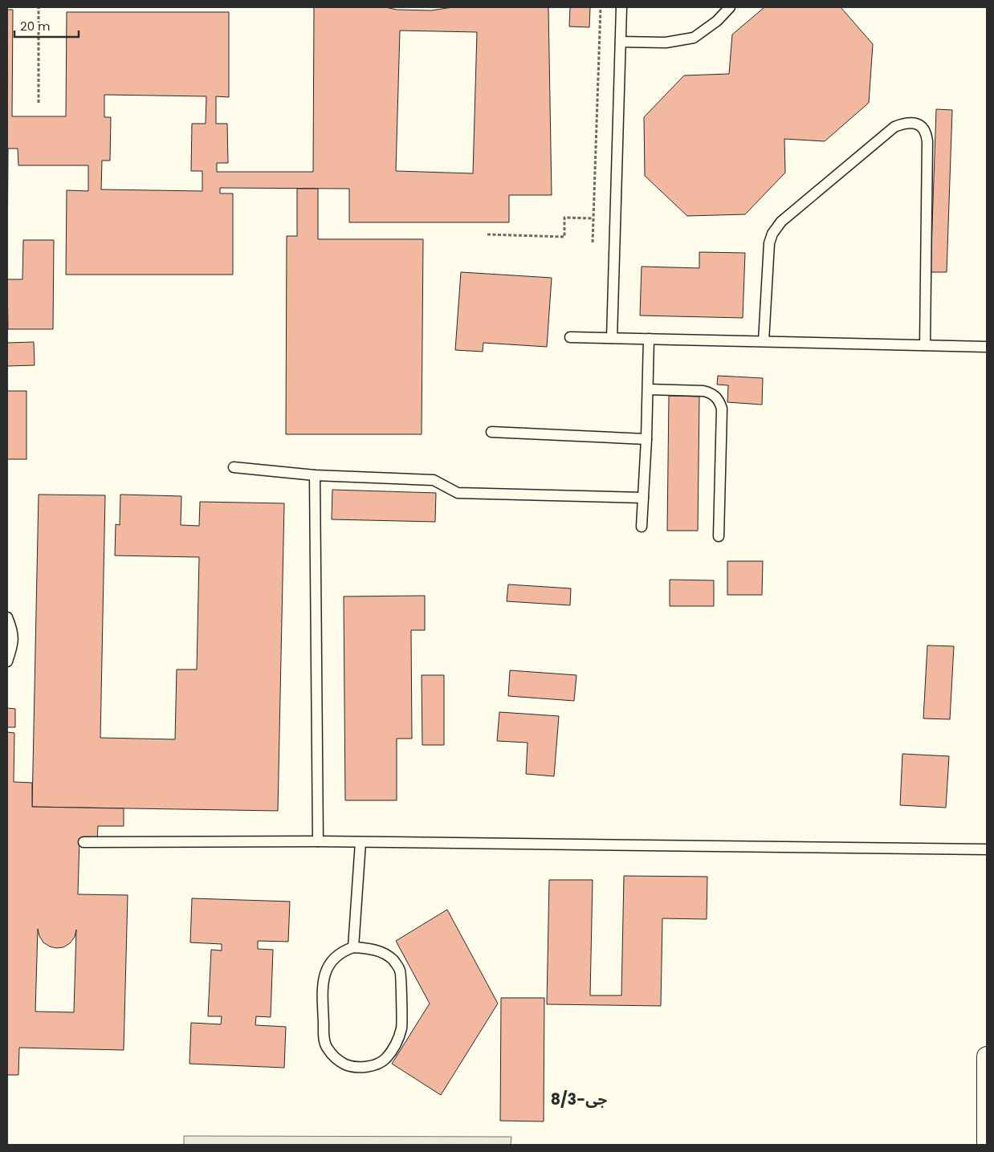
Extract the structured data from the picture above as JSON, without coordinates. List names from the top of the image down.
{
  "districts": ["جی-8/3"],
  "scale_bar": "20 m"
}
